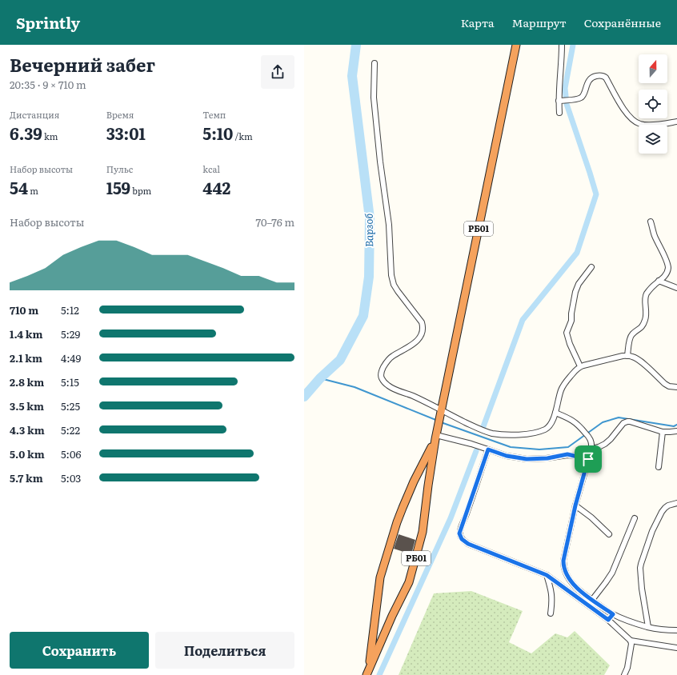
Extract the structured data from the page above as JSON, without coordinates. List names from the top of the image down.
{
  "streets": {
    "highway": ["РБ01"]
  },
  "water": ["Варзоб"],
  "north": "top",
  "page": {
    "header": "Sprintly",
    "nav": ["Карта", "Маршрут", "Сохранённые"],
    "heading": ["Вечерний забег", "20:35 · 9 × 710 m"],
    "stats": [
      ["Дистанция", "6.39 km"],
      ["Время", "33:01"],
      ["Темп", "5:10 /km"],
      ["Набор высоты", "54 m"],
      ["Пульс", "159 bpm"],
      ["kcal", "442"]
    ],
    "chart": ["Набор высоты", "70–76 m"],
    "list": [
      {
        "name": "710 m",
        "note": "5:12"
      },
      {
        "name": "1.4 km",
        "note": "5:29"
      },
      {
        "name": "2.1 km",
        "note": "4:49"
      },
      {
        "name": "2.8 km",
        "note": "5:15"
      },
      {
        "name": "3.5 km",
        "note": "5:25"
      },
      {
        "name": "4.3 km",
        "note": "5:22"
      },
      {
        "name": "5.0 km",
        "note": "5:06"
      },
      {
        "name": "5.7 km",
        "note": "5:03"
      }
    ],
    "buttons": ["Сохранить", "Поделиться"]
  }
}
